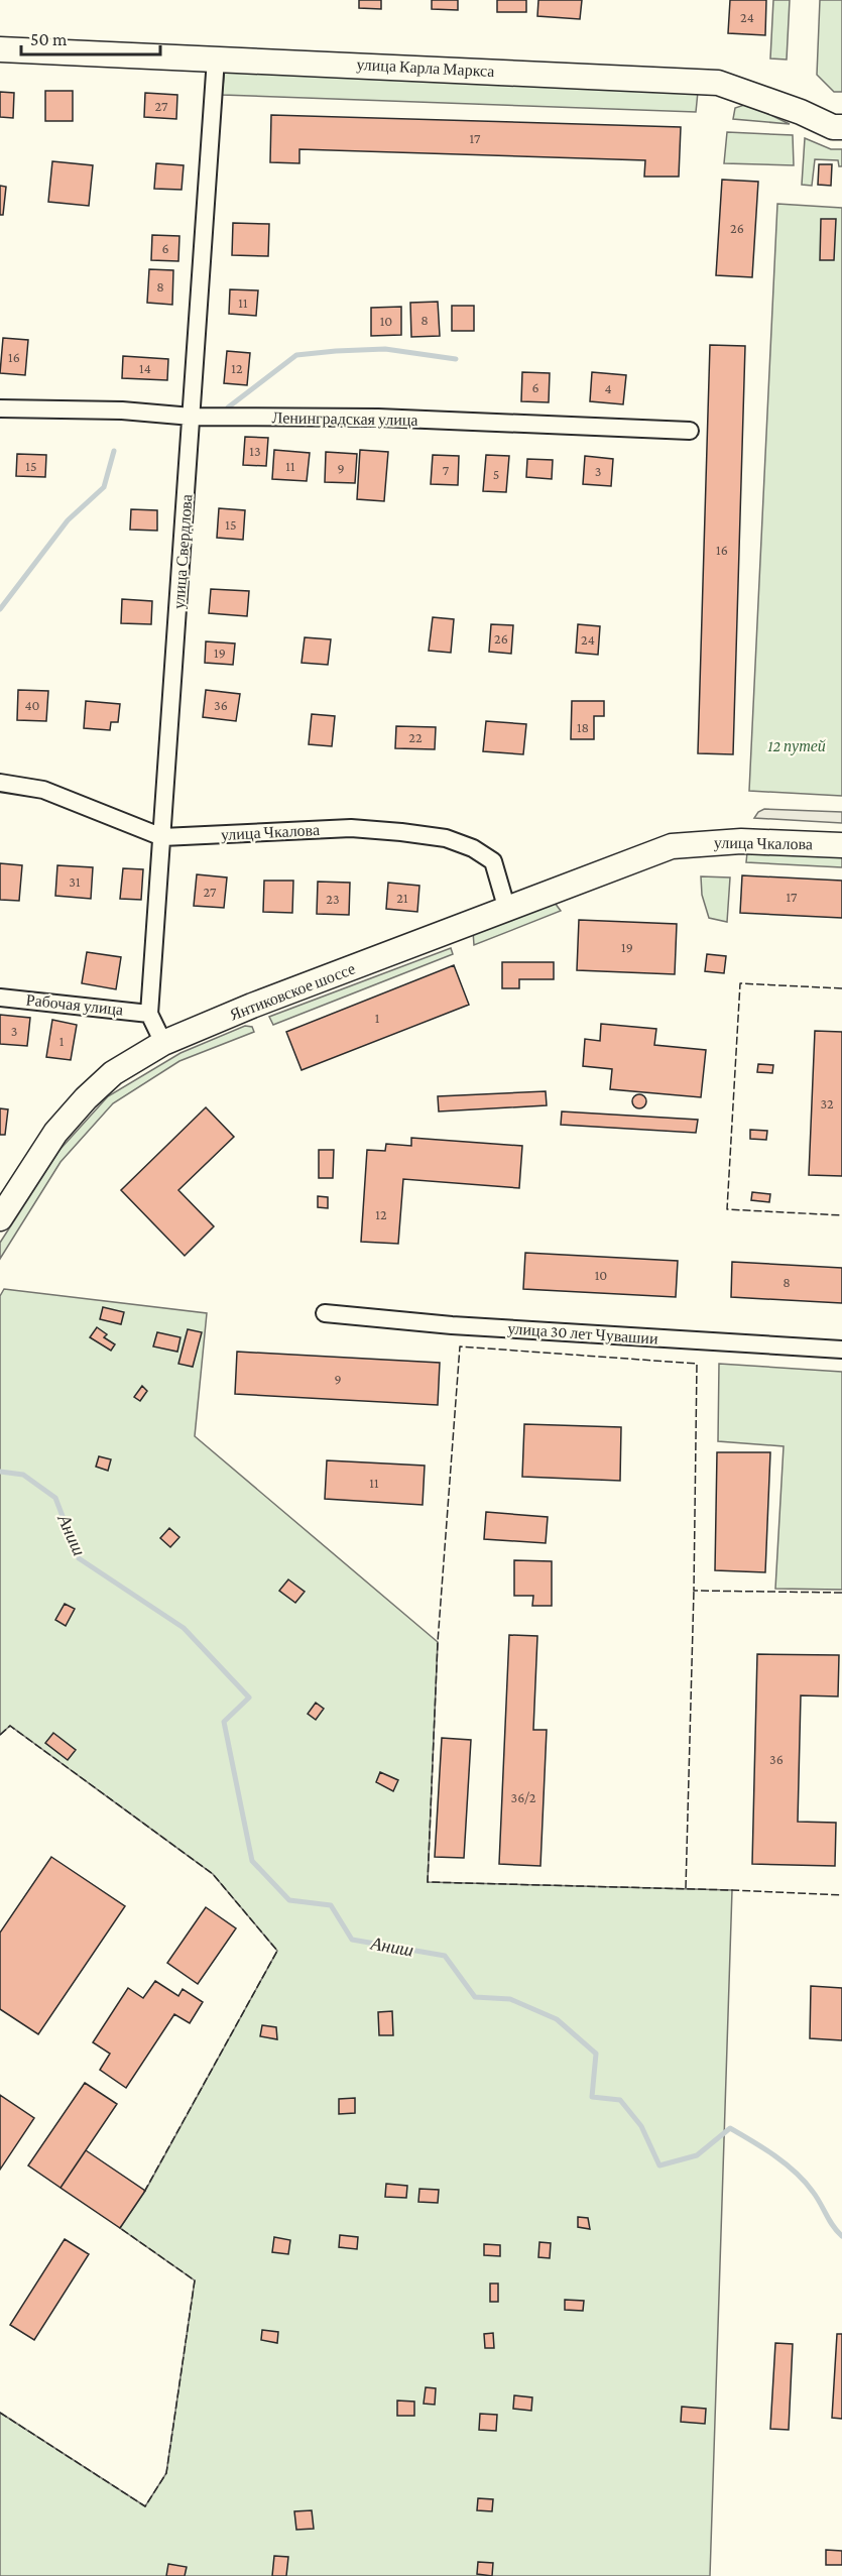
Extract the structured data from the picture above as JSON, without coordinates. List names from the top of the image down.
{
  "streets": {
    "main road": ["улица Карла Маркса", "улица Чкалова", "Янтиковское шоссе"],
    "street": [
      "Ленинградская улица",
      "улица Свердлова",
      "Рабочая улица",
      "улица 30 лет Чувашии"
    ]
  },
  "crossings": [
    ["улица Карла Маркса", "улица Свердлова"],
    ["Ленинградская улица", "улица Свердлова"],
    ["улица Свердлова", "улица Чкалова"],
    ["улица Свердлова", "Рабочая улица"],
    ["улица Чкалова", "Янтиковское шоссе"]
  ],
  "water": ["Аниш"],
  "parks": ["12 путей"],
  "house_numbers": [
    "24",
    "27",
    "17",
    "26",
    "6",
    "8",
    "11",
    "8",
    "10",
    "16",
    "14",
    "12",
    "6",
    "4",
    "13",
    "15",
    "11",
    "9",
    "7",
    "3",
    "5",
    "15",
    "16",
    "26",
    "24",
    "19",
    "40",
    "36",
    "18",
    "22",
    "31",
    "27",
    "17",
    "21",
    "23",
    "19",
    "1",
    "3",
    "1",
    "32",
    "12",
    "10",
    "8",
    "9",
    "11",
    "36",
    "36/2"
  ],
  "scale_bar": "50 m"
}
